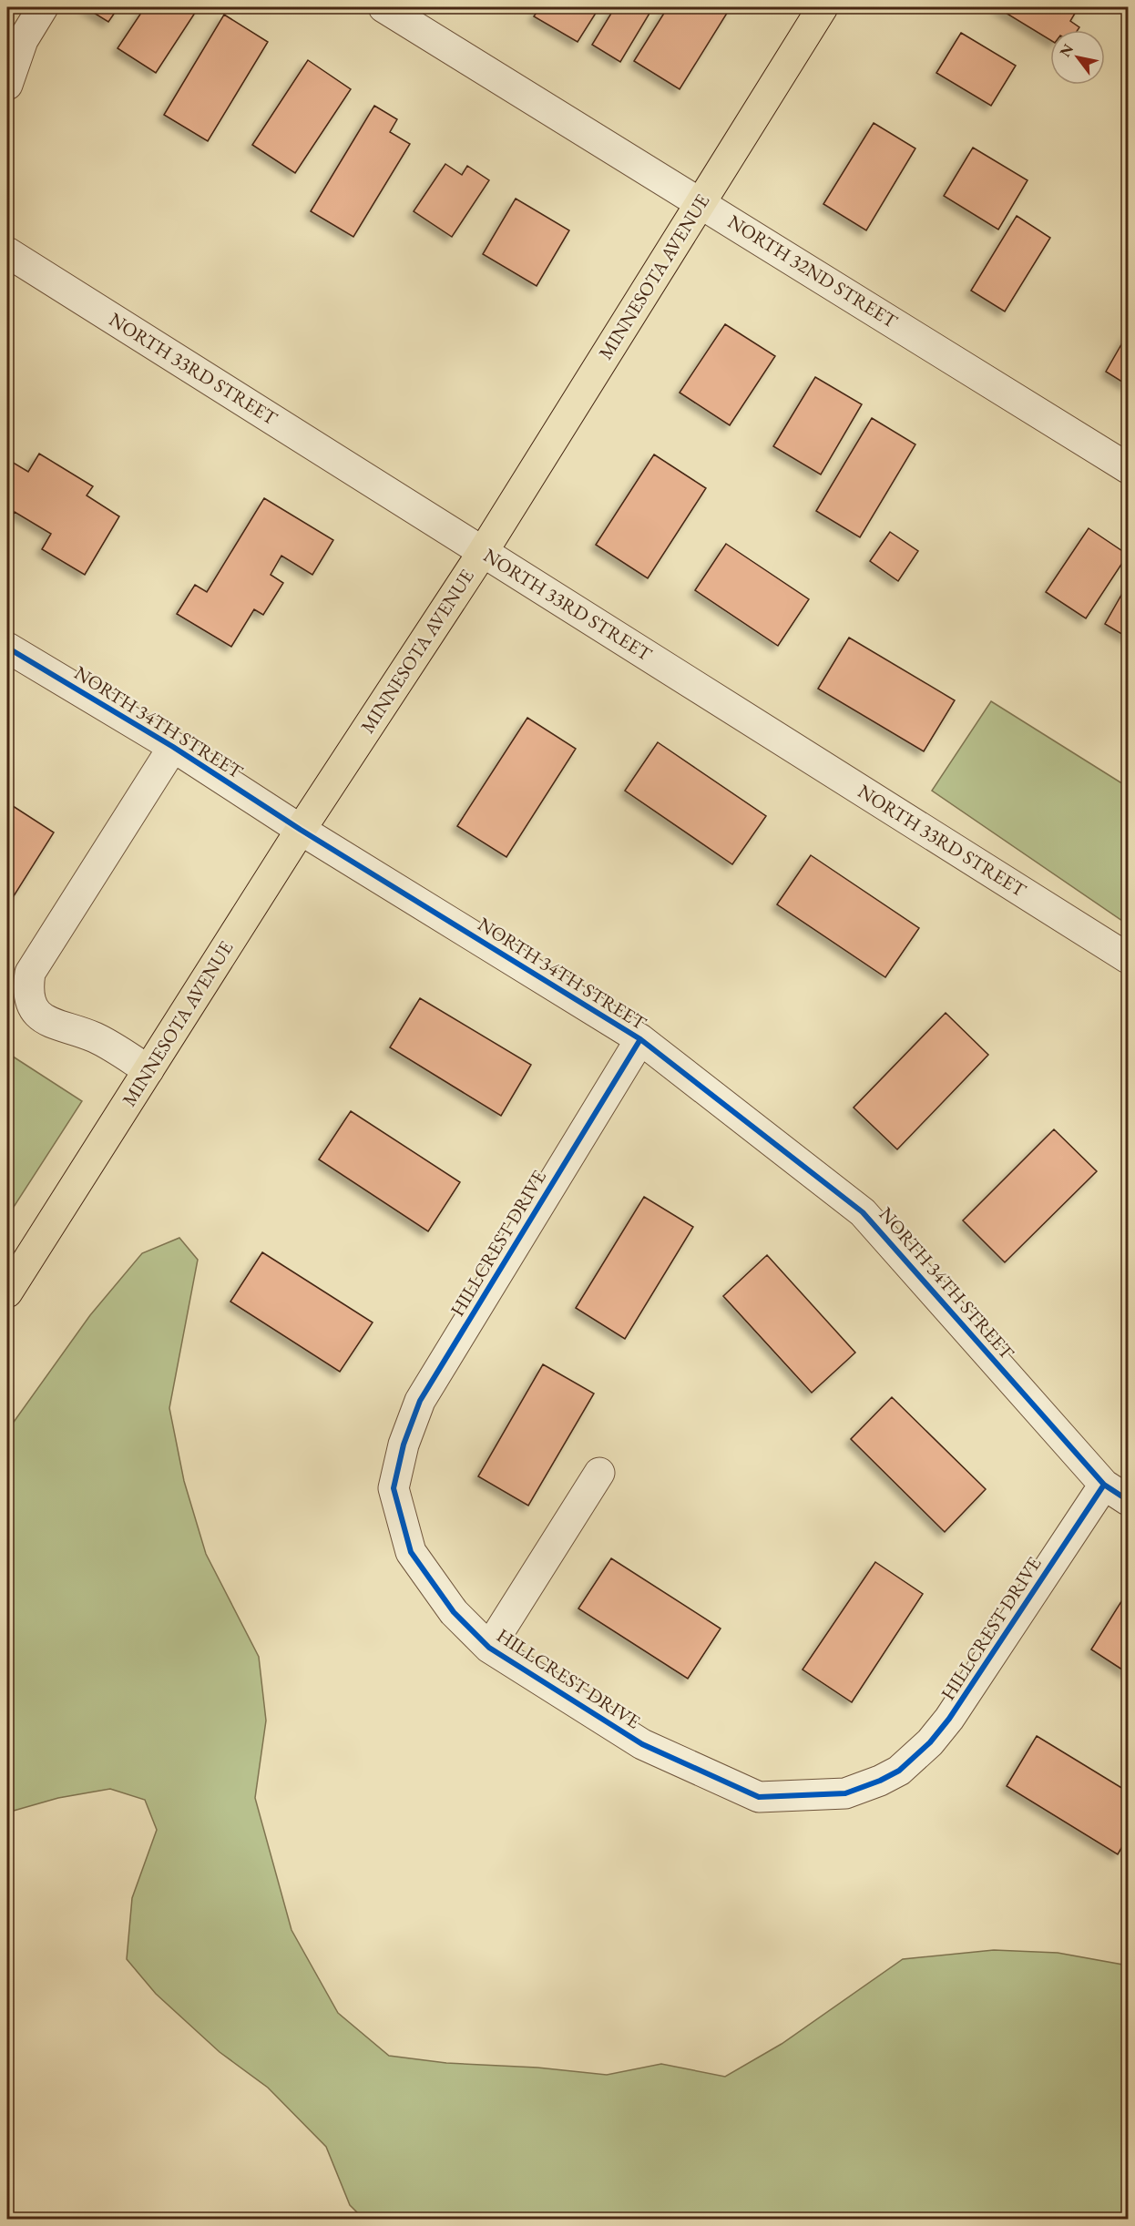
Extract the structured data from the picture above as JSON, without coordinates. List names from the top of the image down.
{
  "streets": {
    "main road": ["MINNESOTA AVENUE"],
    "street": [
      "NORTH 32ND STREET",
      "NORTH 33RD STREET",
      "NORTH 34TH STREET",
      "HILLCREST DRIVE"
    ]
  },
  "crossings": [
    ["NORTH 32ND STREET", "MINNESOTA AVENUE"],
    ["MINNESOTA AVENUE", "NORTH 33RD STREET"],
    ["MINNESOTA AVENUE", "NORTH 34TH STREET"],
    ["NORTH 34TH STREET", "HILLCREST DRIVE"]
  ],
  "north": "top left"
}
